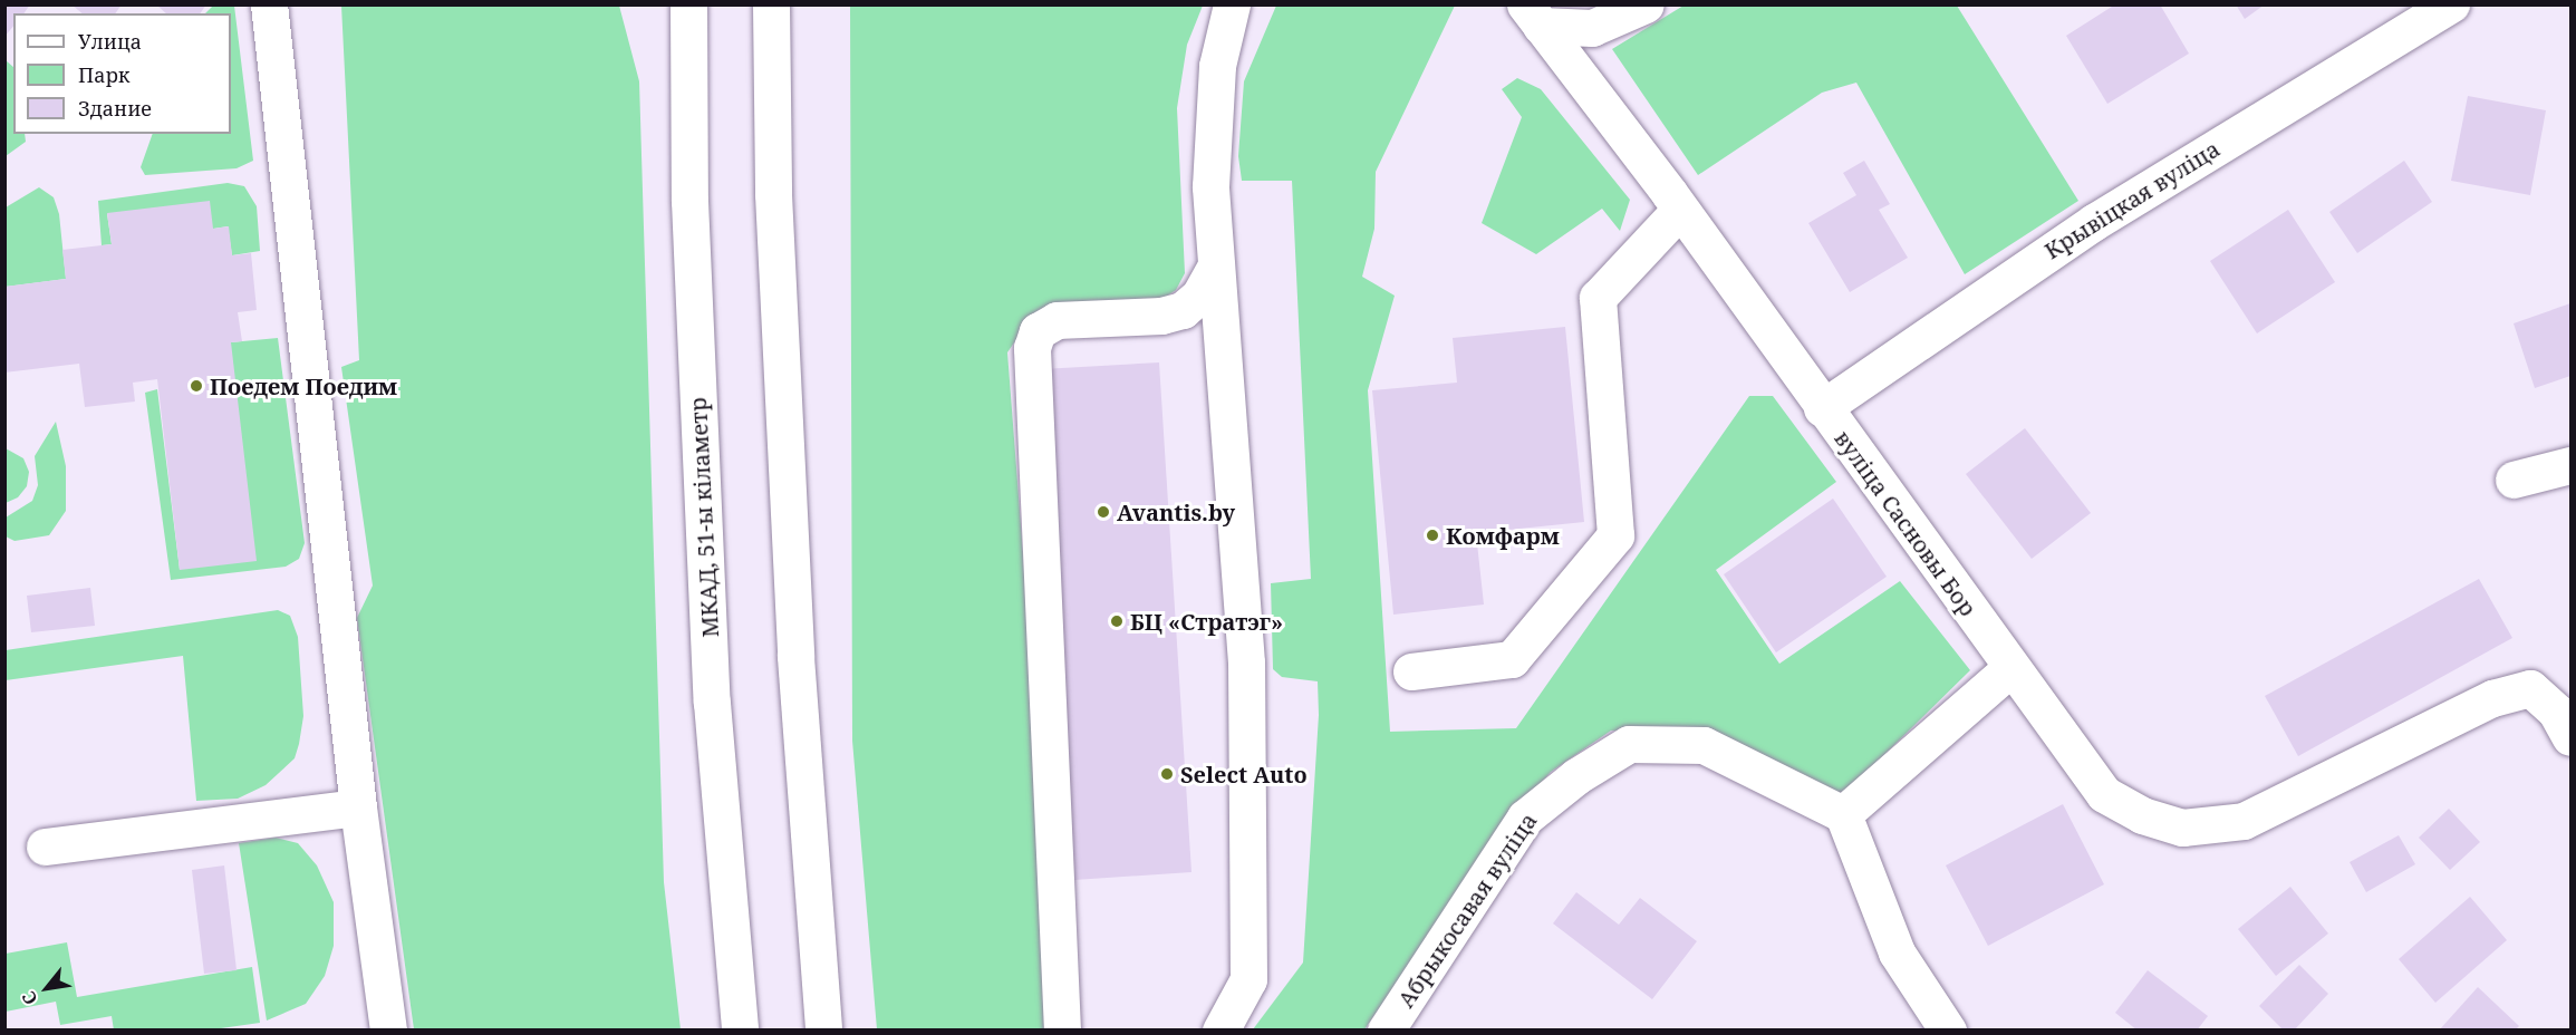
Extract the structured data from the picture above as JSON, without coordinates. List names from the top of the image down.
{
  "streets": {
    "main road": [
      "Крывіцкая вуліца",
      "МКАД, 51-ы кіламетр",
      "вуліца Сасновы Бор",
      "Абрыкосавая вуліца"
    ]
  },
  "crossings": [
    ["Крывіцкая вуліца", "вуліца Сасновы Бор"]
  ],
  "places": [
    "Поедем Поедим",
    "Avantis.by",
    "Комфарм",
    "БЦ «Стратэг»",
    "Select Auto"
  ],
  "legend": ["Улица", "Парк", "Здание"],
  "north": "bottom left"
}
